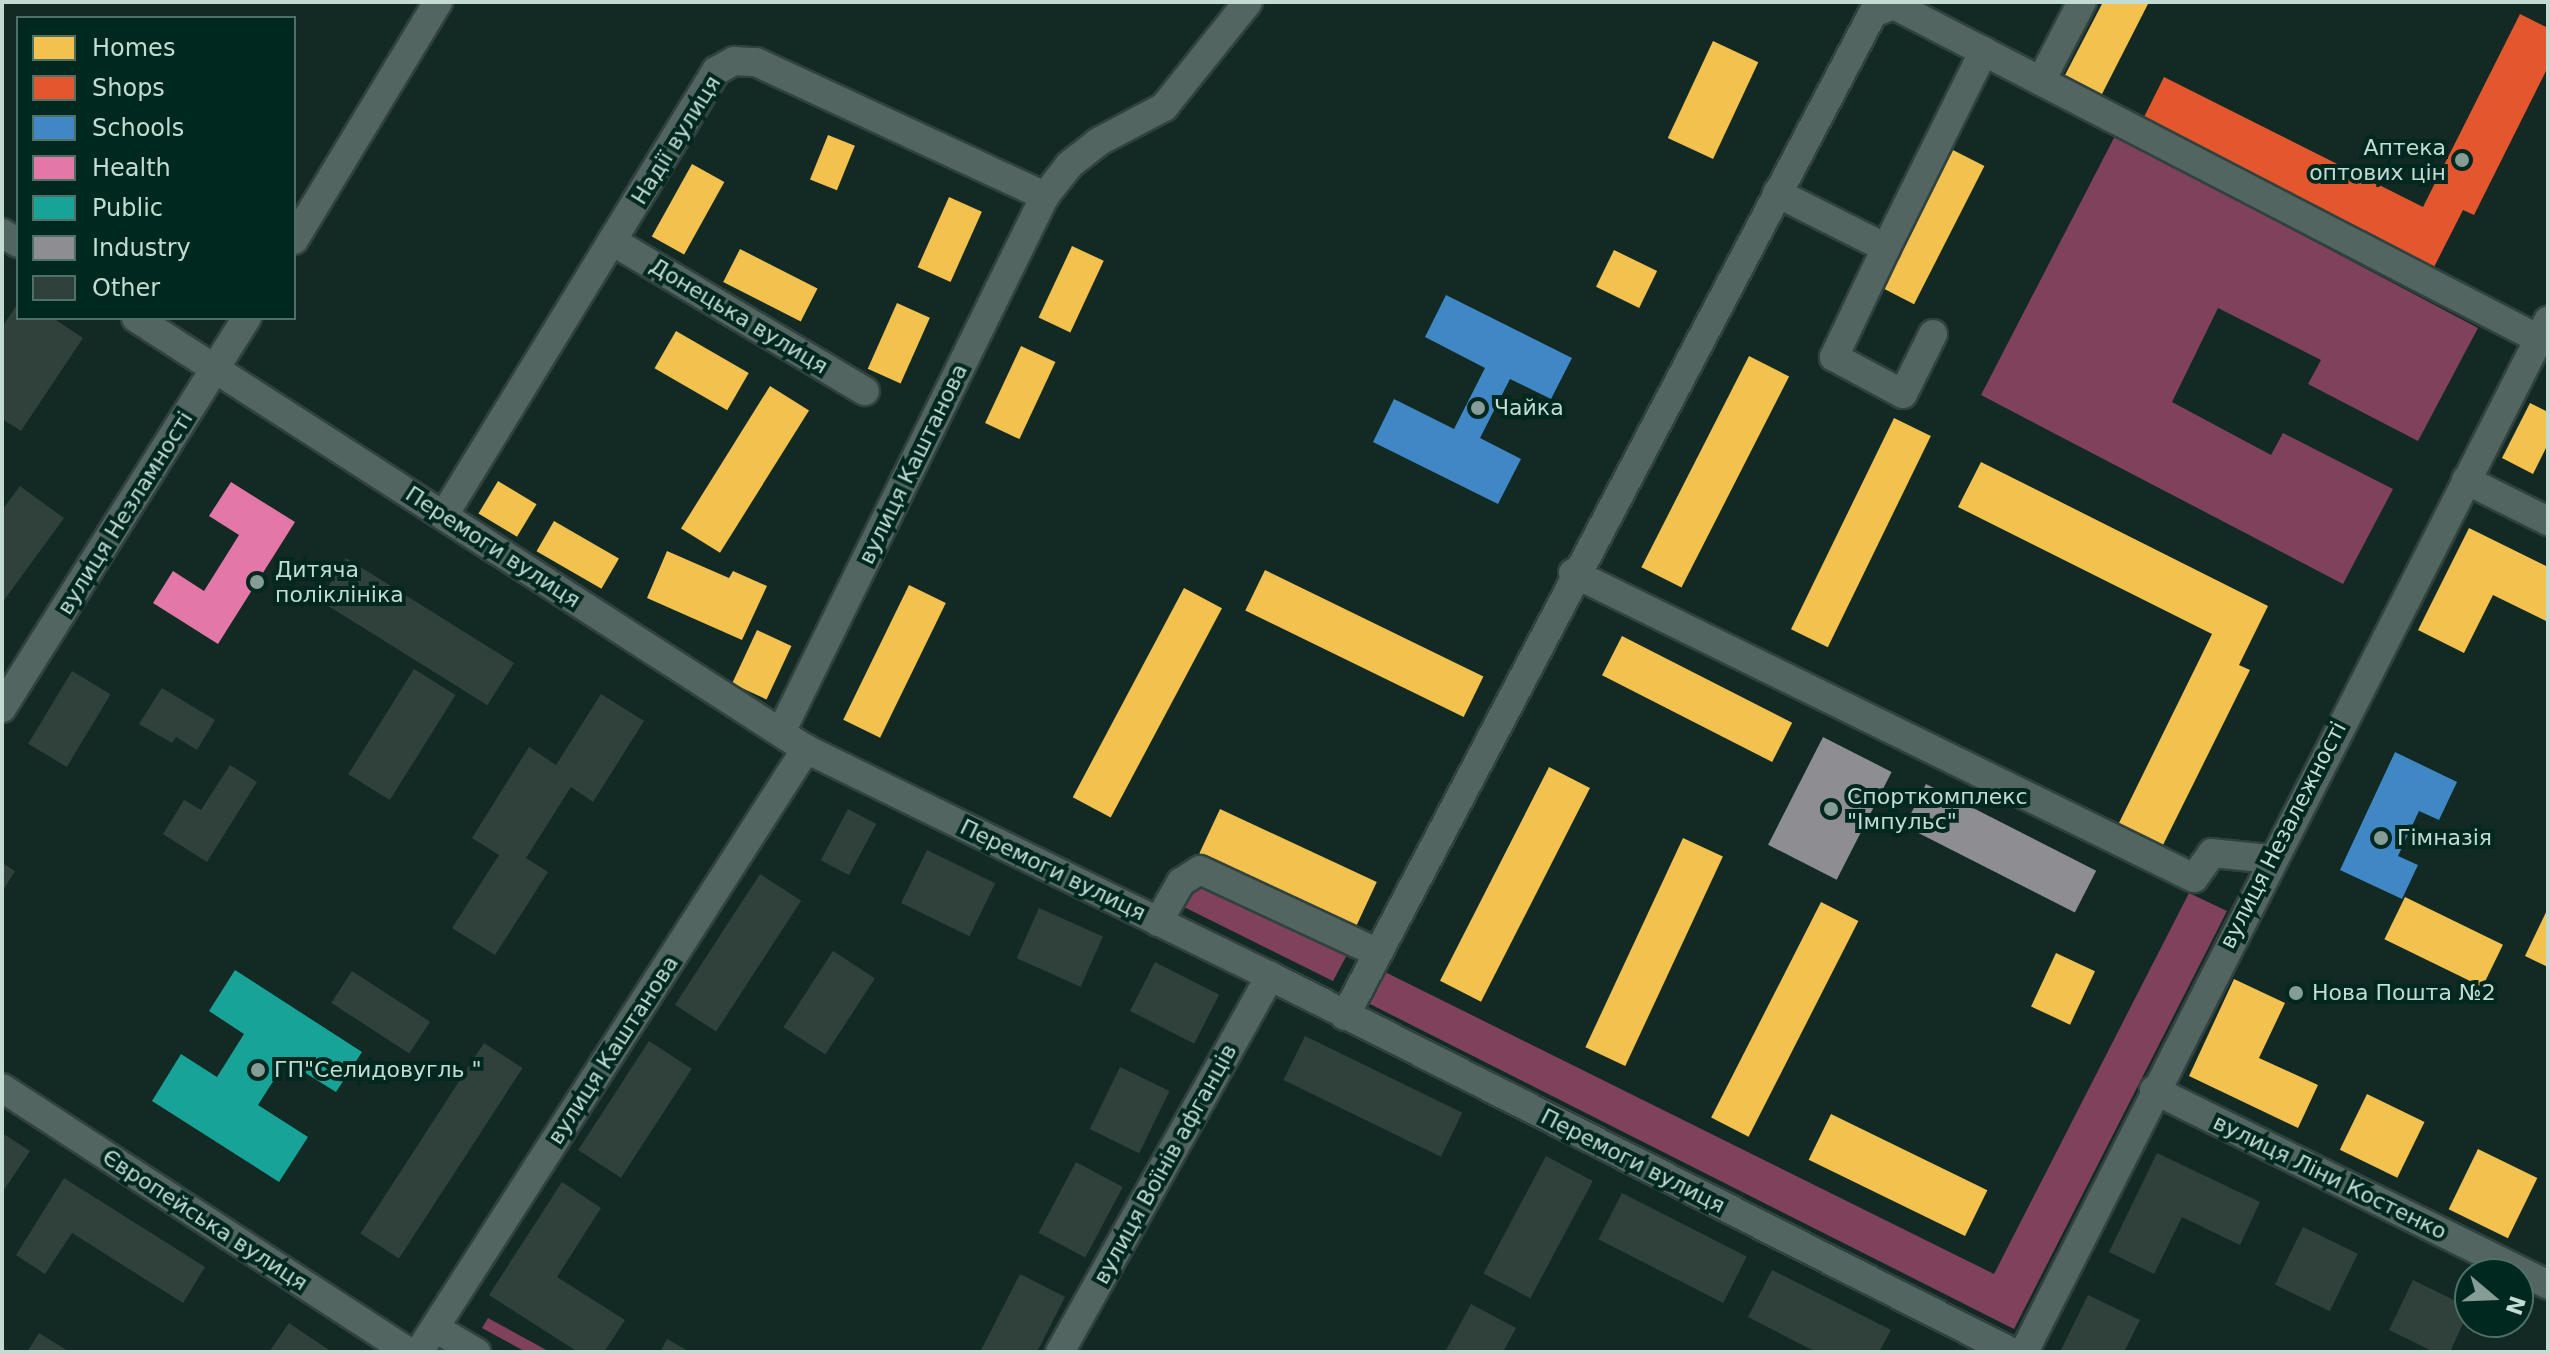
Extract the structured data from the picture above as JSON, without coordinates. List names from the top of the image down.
{
  "streets": {
    "street": [
      "Надії вулиця",
      "Донецька вулиця",
      "вулиця Каштанова",
      "вулиця Незламності",
      "Перемоги вулиця",
      "вулиця Незалежності",
      "вулиця Воїнів афганців",
      "вулиця Ліни Костенко",
      "Європейська вулиця"
    ]
  },
  "crossings": [
    ["Надії вулиця", "Донецька вулиця"],
    ["Надії вулиця", "вулиця Каштанова"],
    ["Надії вулиця", "Перемоги вулиця"],
    ["вулиця Каштанова", "Перемоги вулиця"],
    ["вулиця Незламності", "Перемоги вулиця"],
    ["Перемоги вулиця", "вулиця Воїнів афганців"],
    ["вулиця Незалежності", "вулиця Ліни Костенко"]
  ],
  "places": [
    "Аптека оптових цін",
    "Чайка",
    "Дитяча поліклініка",
    "Спорткомплекс \"Імпульс\"",
    "Гімназія",
    "Нова Пошта №2",
    "ГП\"Селидовугль \""
  ],
  "legend": [
    "Homes",
    "Shops",
    "Schools",
    "Health",
    "Public",
    "Industry",
    "Other"
  ],
  "north": "right"
}
